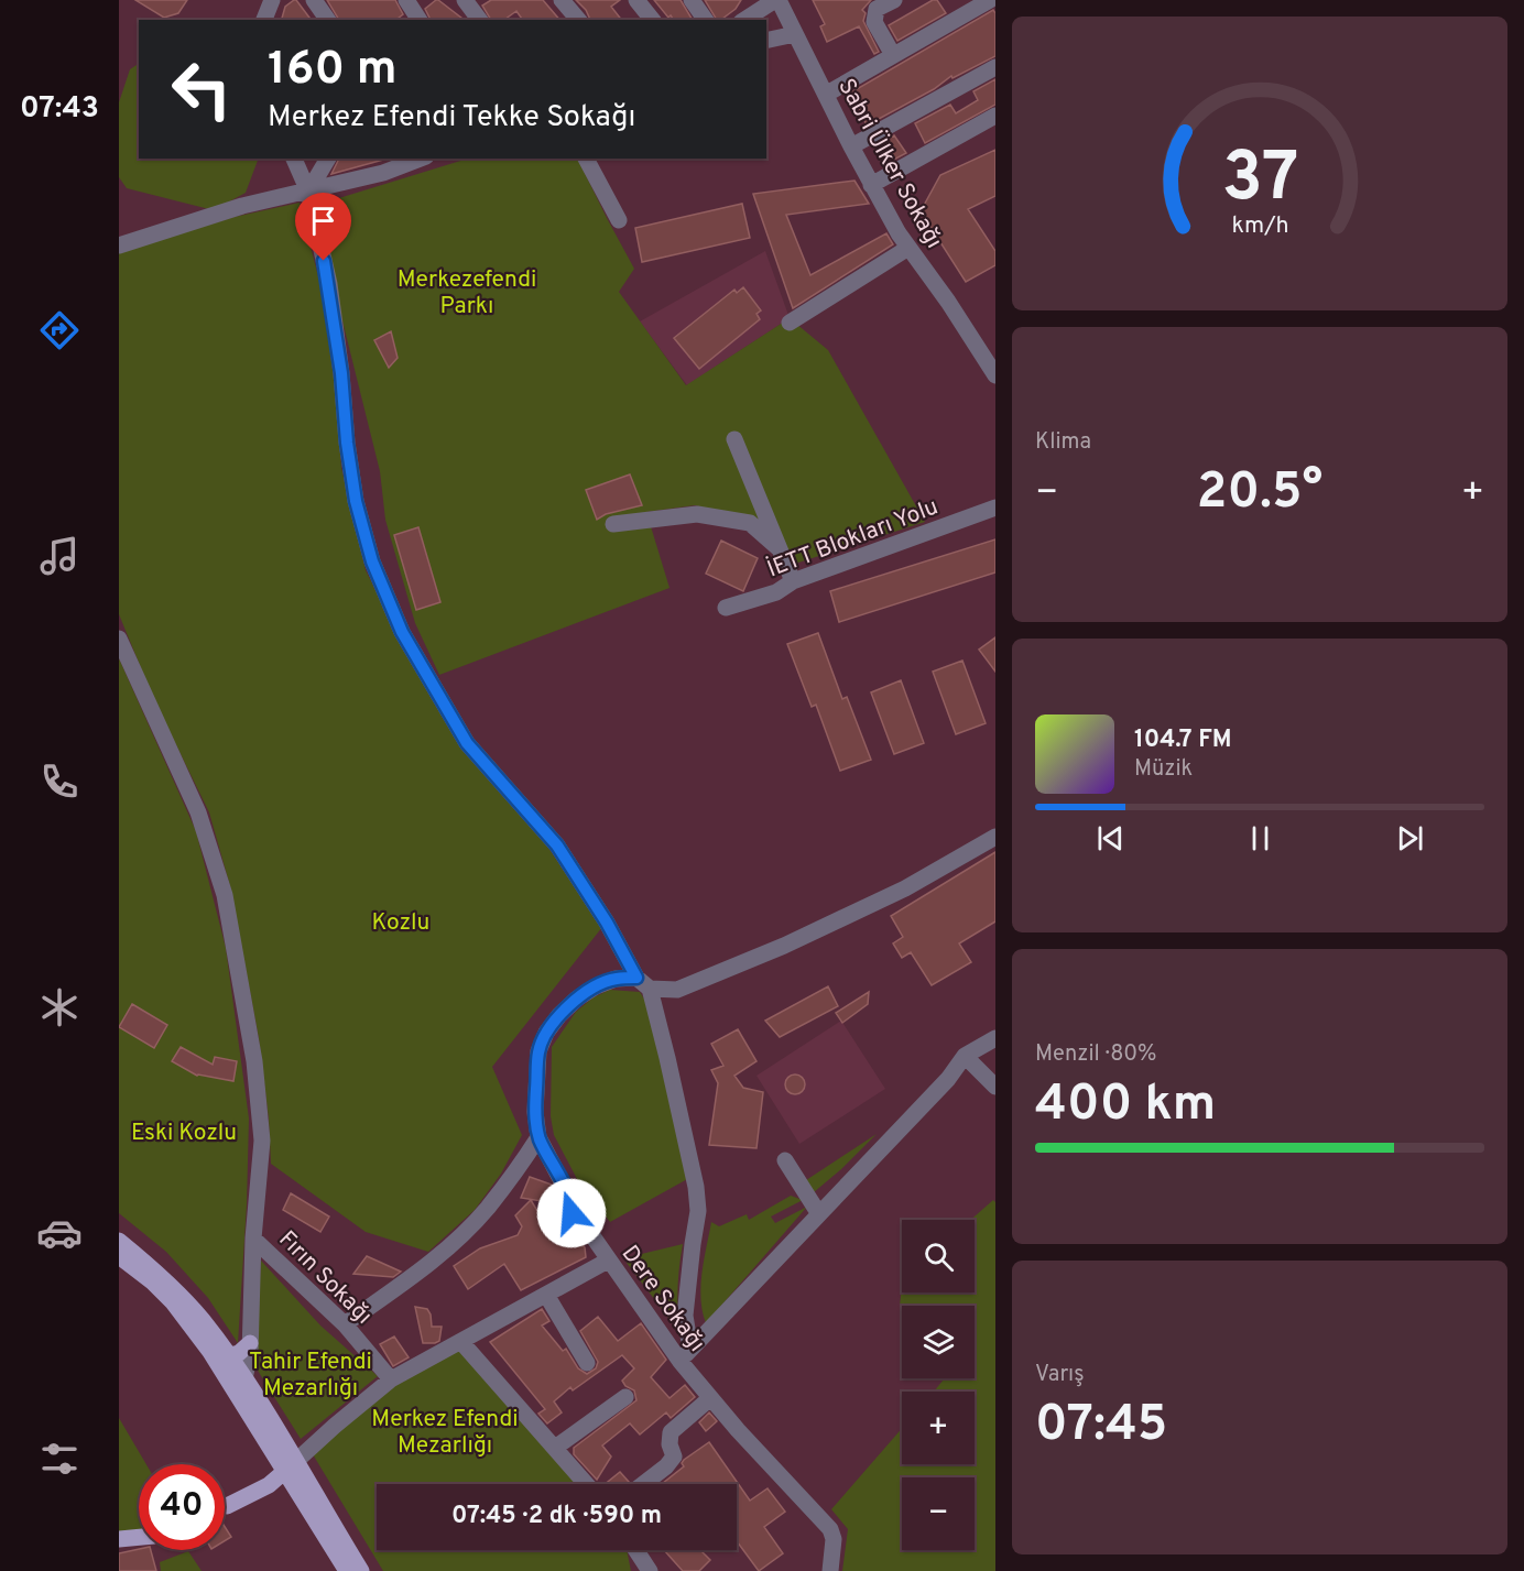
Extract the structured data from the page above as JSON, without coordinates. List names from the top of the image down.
{
  "streets": {
    "street": [
      "Sabri Ülker Sokağı",
      "İETT Blokları Yolu",
      "Fırın Sokağı",
      "Dere Sokağı"
    ]
  },
  "parks": [
    "Merkezefendi Parkı",
    "Kozlu",
    "Eski Kozlu",
    "Tahir Efendi Mezarlığı",
    "Merkez Efendi Mezarlığı"
  ],
  "page": {
    "tabs": "07:43",
    "turn": ["160 m", "Merkez Efendi Tekke Sokağı"],
    "tile": [
      "Klima",
      ["Menzil · 80%", "400 km"],
      ["Varış", "07:45"]
    ],
    "heat": ["−", "20.5°", "+"],
    "song": ["104.7 FM", "Müzik"],
    "map_buttons": ["+", "−"],
    "limit": "40",
    "trip": "07:45 · 2 dk · 590 m",
    "gauge": ["37", "km/h"]
  }
}
